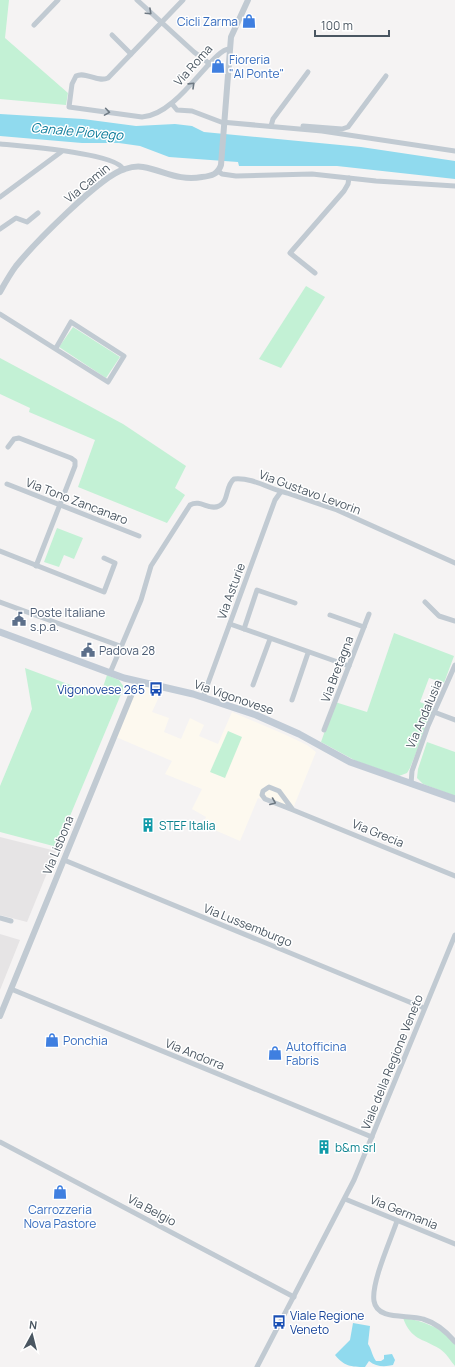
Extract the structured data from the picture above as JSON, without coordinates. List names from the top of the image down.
{
  "streets": {
    "main road": ["Via Vigonovese"],
    "street": [
      "Via Roma",
      "Via Camin",
      "Via Gustavo Levorin",
      "Via Tono Zancanaro",
      "Via Asturie",
      "Via Bretagna",
      "Via Andalusia",
      "Via Grecia",
      "Via Lisbona",
      "Via Lussemburgo",
      "Via Andorra",
      "Viale della Regione Veneto",
      "Via Belgio",
      "Via Germania"
    ]
  },
  "crossings": [
    ["Via Gustavo Levorin", "Via Asturie"],
    ["Via Asturie", "Via Vigonovese"],
    ["Via Vigonovese", "Via Andalusia"],
    ["Via Vigonovese", "Via Lisbona"],
    ["Via Lisbona", "Via Lussemburgo"],
    ["Via Lisbona", "Via Andorra"],
    ["Via Lussemburgo", "Viale della Regione Veneto"],
    ["Via Andorra", "Viale della Regione Veneto"],
    ["Viale della Regione Veneto", "Via Belgio"],
    ["Viale della Regione Veneto", "Via Germania"]
  ],
  "water": ["Canale Piovego"],
  "places": {
    "shop": [
      "Cicli Zarma",
      "Fioreria \"Al Ponte\"",
      "Ponchia",
      "Autofficina Fabris",
      "Carrozzeria Nova Pastore"
    ],
    "public building": ["Poste Italiane s.p.a.", "Padova 28"],
    "bus stop": ["Vigonovese 265", "Viale Regione Veneto"],
    "building": ["STEF Italia", "b&m srl"]
  },
  "scale_bar": "100 m",
  "north": "top"
}
